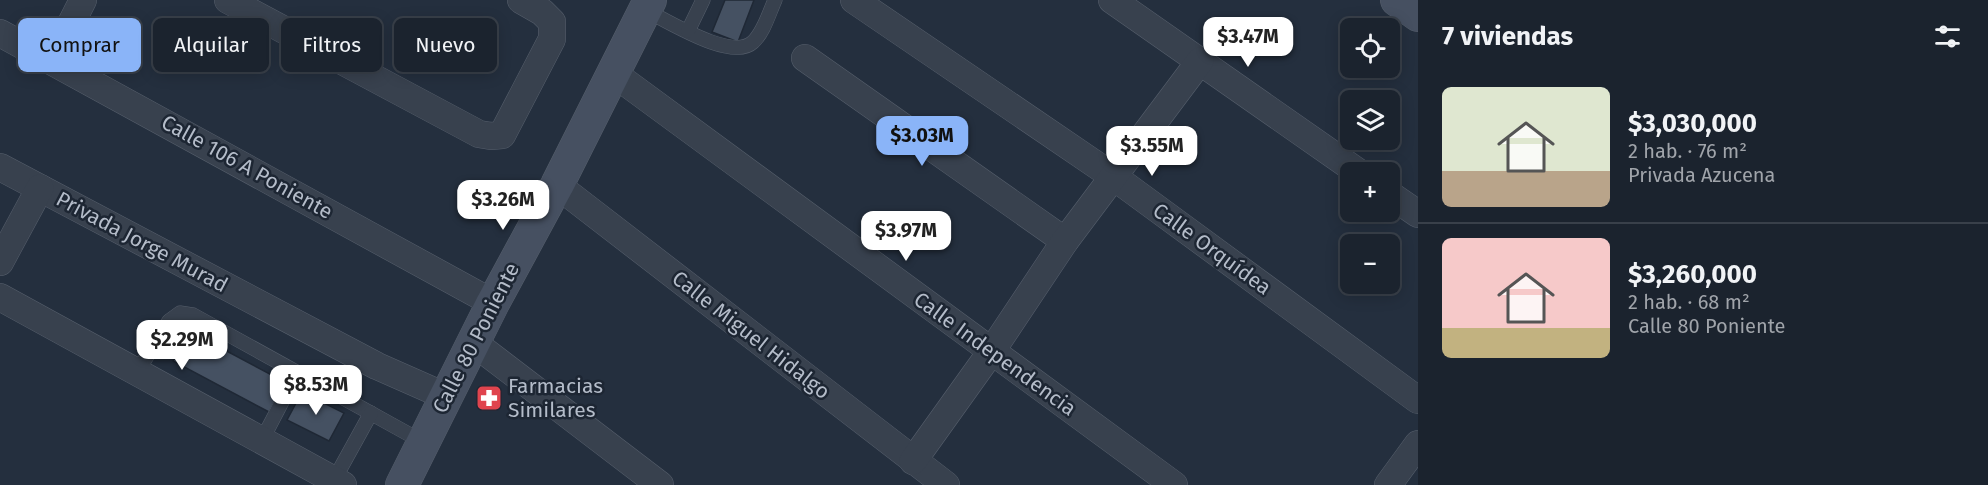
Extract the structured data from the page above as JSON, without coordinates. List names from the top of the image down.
{
  "streets": {
    "street": [
      "Calle 106 A Poniente",
      "Privada Jorge Murad",
      "Calle Orquídea",
      "Calle Miguel Hidalgo",
      "Calle 80 Poniente",
      "Calle Independencia"
    ]
  },
  "crossings": [
    ["Calle 106 A Poniente", "Calle 80 Poniente"],
    ["Privada Jorge Murad", "Calle 80 Poniente"],
    ["Calle Miguel Hidalgo", "Calle 80 Poniente"],
    ["Calle 80 Poniente", "Calle Independencia"]
  ],
  "places": {
    "pharmacy": ["Farmacias Similares"]
  },
  "page": {
    "heading": "7 viviendas",
    "price": [
      "$3.47M",
      "$3.03M",
      "$3.55M",
      "$3.26M",
      "$3.97M",
      "$2.29M",
      "$8.53M"
    ],
    "map_buttons": ["+", "−"],
    "chip": [
      "Comprar",
      "Alquilar",
      "Filtros",
      "Nuevo"
    ],
    "list": [
      {
        "name": "$3,030,000",
        "note": "2 hab. · 76 m² · Privada Azucena"
      },
      {
        "name": "$3,260,000",
        "note": "2 hab. · 68 m² · Calle 80 Poniente"
      }
    ]
  }
}
